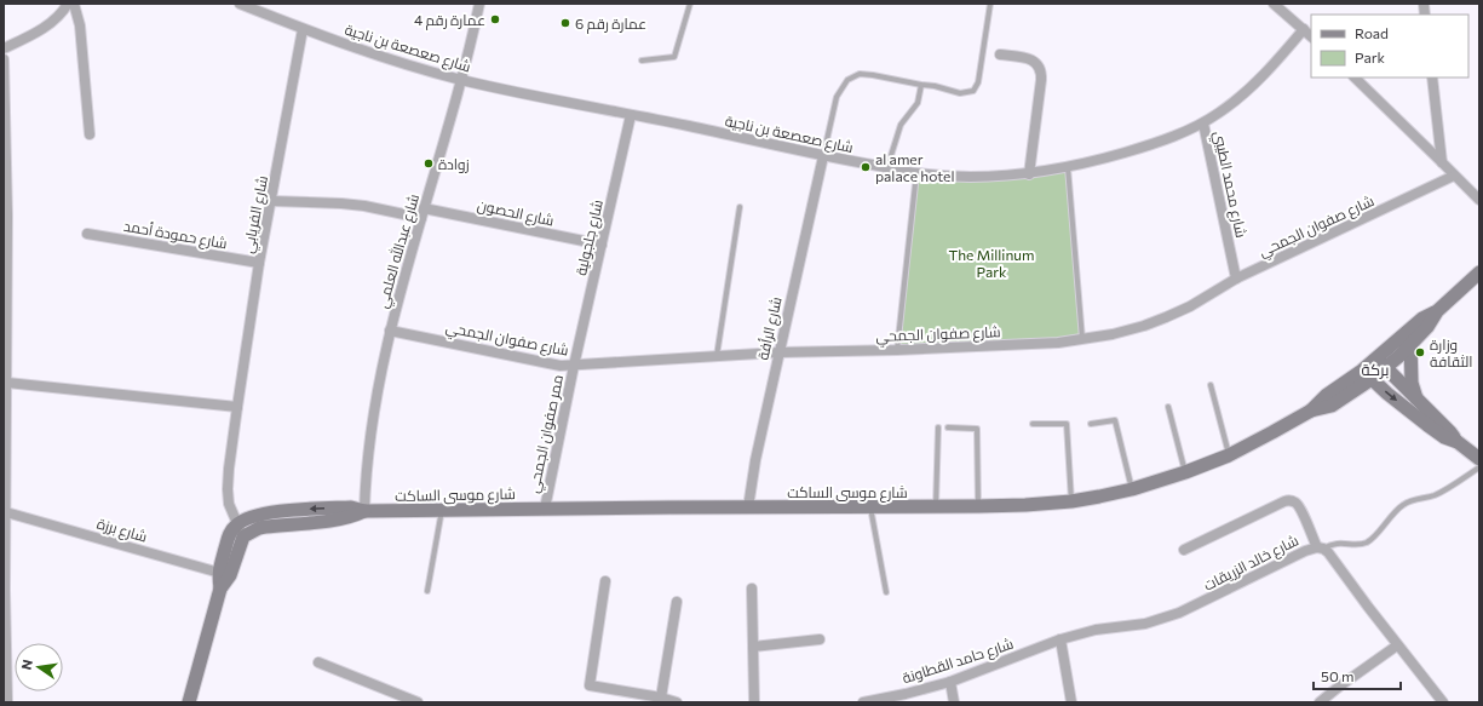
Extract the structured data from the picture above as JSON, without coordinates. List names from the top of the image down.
{
  "streets": {
    "street": [
      "شارع صعصعة بن ناجية",
      "شارع محمد الطيبي",
      "شارع الحصون",
      "شارع الفريابي",
      "شارع صفوان الجمحي",
      "شارع حمودة أحمد",
      "شارع جلجولية",
      "شارع عبدالله العلمي",
      "شارع الرأفة",
      "ممر صفوان الجمحي",
      "شارع موسى الساكت",
      "شارع برزة",
      "شارع خالد الزريقات",
      "شارع حامد القطاونة"
    ]
  },
  "crossings": [
    ["شارع صعصعة بن ناجية", "شارع محمد الطيبي"],
    ["شارع صعصعة بن ناجية", "شارع الفريابي"],
    ["شارع صعصعة بن ناجية", "شارع جلجولية"],
    ["شارع صعصعة بن ناجية", "شارع عبدالله العلمي"],
    ["شارع صعصعة بن ناجية", "شارع الرأفة"],
    ["شارع محمد الطيبي", "شارع صفوان الجمحي"],
    ["شارع الحصون", "شارع الفريابي"],
    ["شارع الحصون", "شارع جلجولية"],
    ["شارع الحصون", "شارع عبدالله العلمي"],
    ["شارع الفريابي", "شارع حمودة أحمد"],
    ["شارع الفريابي", "شارع موسى الساكت"],
    ["شارع صفوان الجمحي", "شارع جلجولية"],
    ["شارع صفوان الجمحي", "شارع عبدالله العلمي"],
    ["شارع صفوان الجمحي", "شارع الرأفة"],
    ["شارع صفوان الجمحي", "ممر صفوان الجمحي"],
    ["شارع جلجولية", "ممر صفوان الجمحي"],
    ["شارع عبدالله العلمي", "شارع موسى الساكت"],
    ["شارع الرأفة", "شارع موسى الساكت"],
    ["ممر صفوان الجمحي", "شارع موسى الساكت"],
    ["شارع خالد الزريقات", "شارع حامد القطاونة"]
  ],
  "districts": ["بركة"],
  "parks": ["The Millinum Park"],
  "places": [
    "عمارة رقم 4",
    "عمارة رقم 6",
    "زوادة",
    "al amer palace hotel",
    "وزارة الثقافة"
  ],
  "legend": ["Road", "Park"],
  "scale_bar": "50 m",
  "north": "left"
}
